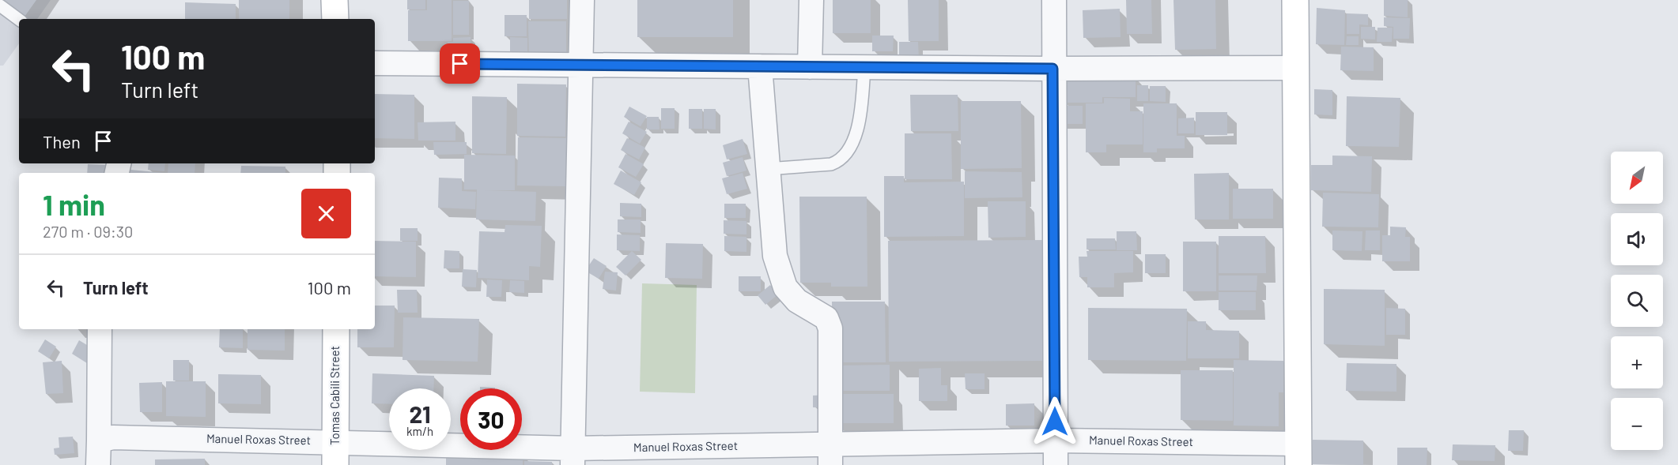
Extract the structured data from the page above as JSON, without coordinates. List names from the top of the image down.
{
  "streets": {
    "street": ["Tomas Cabili Street", "Manuel Roxas Street"]
  },
  "crossings": [
    ["Tomas Cabili Street", "Manuel Roxas Street"]
  ],
  "north": "bottom left",
  "page": {
    "turn": ["100 m", "Turn left"],
    "then": "Then",
    "map_buttons": ["+", "−"],
    "heading": ["1 min", "270 m · 09:30"],
    "list": [
      {
        "name": "Turn left",
        "value": "100 m"
      }
    ],
    "speed": "21 km/h",
    "limit": "30"
  }
}
